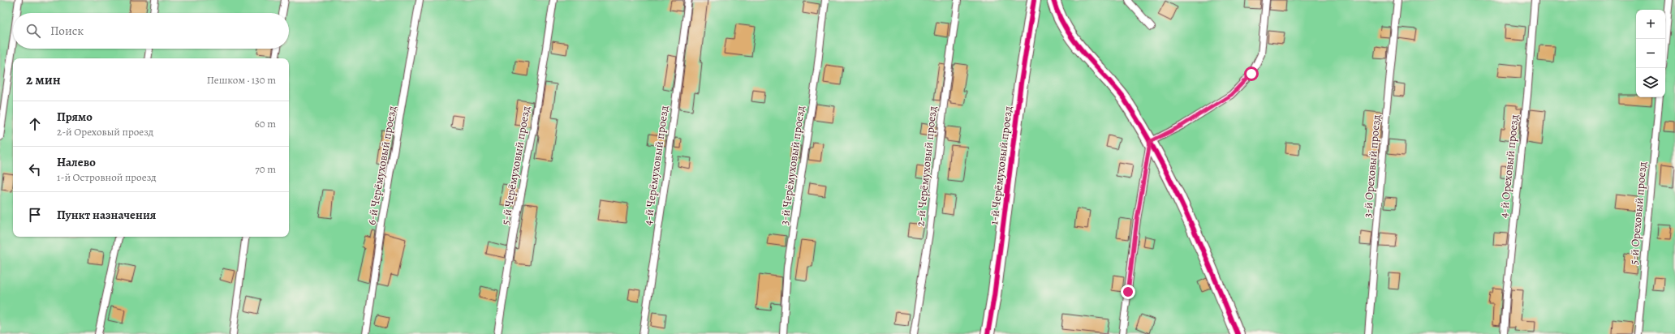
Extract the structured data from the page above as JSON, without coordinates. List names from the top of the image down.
{
  "streets": {
    "street": ["1-й Черёмуховый проезд"],
    "lane": [
      "6-й Черёмуховый проезд",
      "5-й Черёмуховый проезд",
      "4-й Черёмуховый проезд",
      "3-й Черёмуховый проезд",
      "2-й Черёмуховый проезд",
      "3-й Ореховый проезд",
      "4-й Ореховый проезд",
      "5-й Ореховый проезд"
    ]
  },
  "page": {
    "map_buttons": ["+", "−"],
    "search": "Поиск",
    "heading": ["2 мин", "Пешком · 130 m"],
    "list": [
      ["Прямо", "2-й Ореховый проезд", "60 m"],
      ["Налево", "1-й Островной проезд", "70 m"],
      "Пункт назначения"
    ]
  }
}
